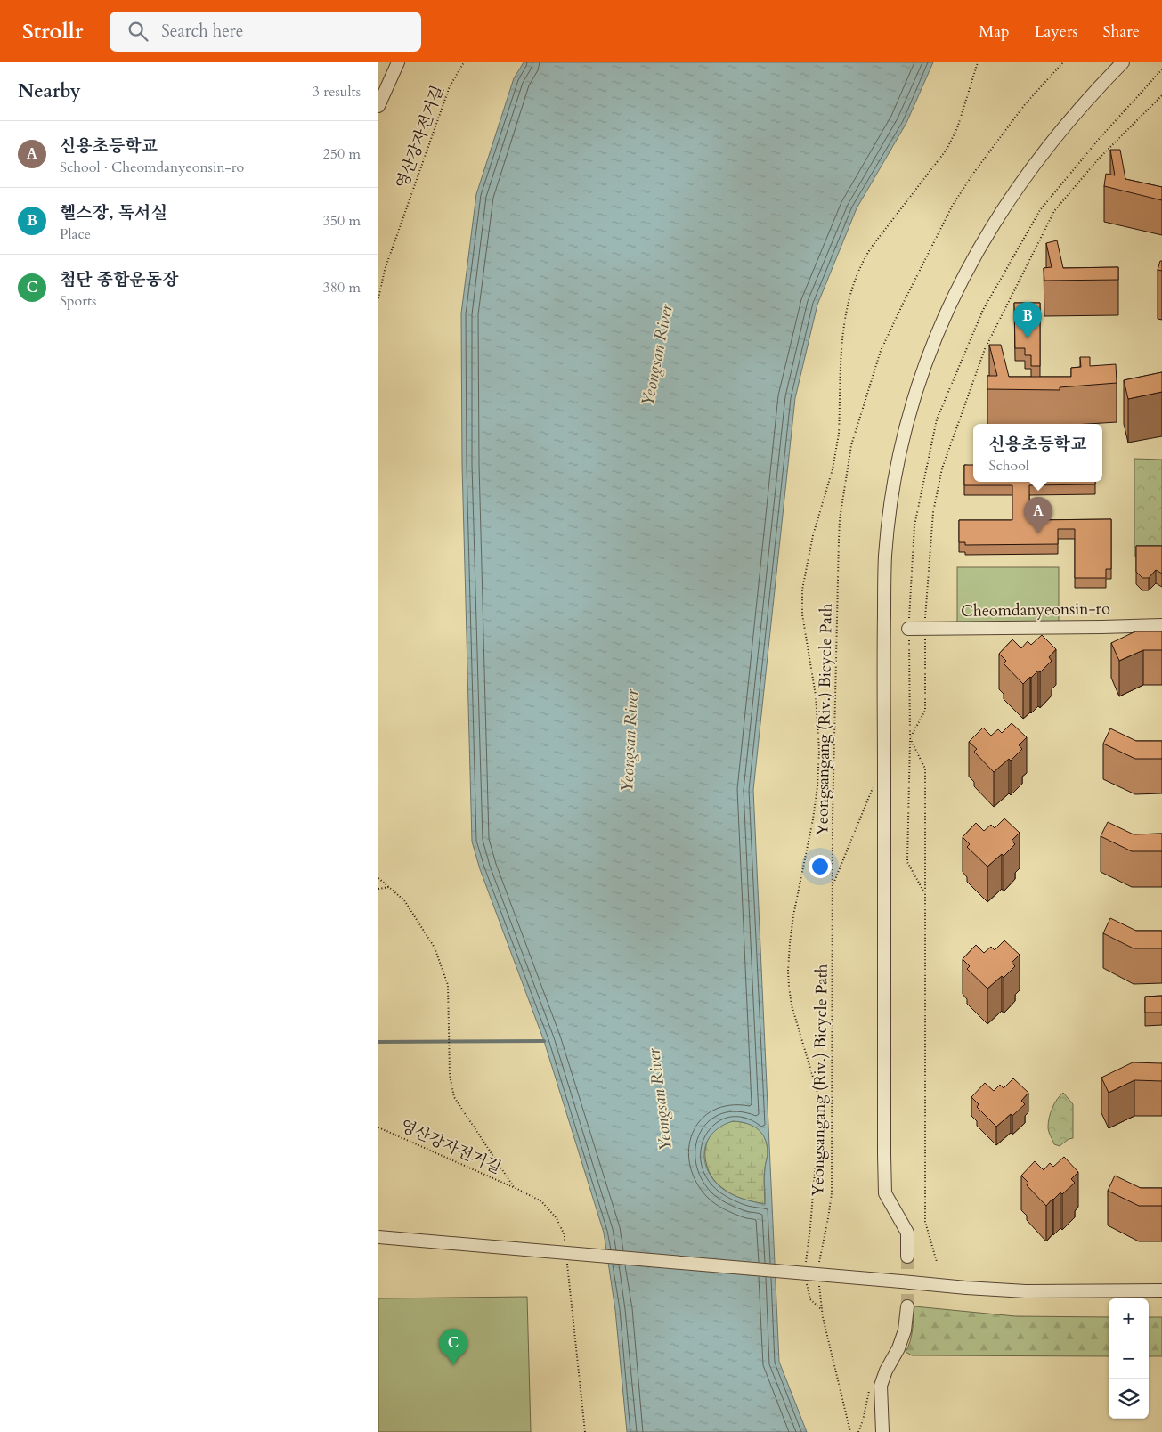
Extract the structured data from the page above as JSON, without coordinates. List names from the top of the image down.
{
  "streets": {
    "street": ["Cheomdanyeonsin-ro"],
    "path": ["영산강자전거길", "Yeongsangang (Riv.) Bicycle Path"]
  },
  "water": ["Yeongsan River"],
  "page": {
    "header": "Strollr",
    "search": "Search here",
    "nav": ["Map", "Layers", "Share"],
    "heading": ["Nearby", "3 results"],
    "list": [
      {
        "mark": "A",
        "name": "신용초등학교",
        "note": "School · Cheomdanyeonsin-ro",
        "value": "250 m"
      },
      {
        "mark": "B",
        "name": "헬스장, 독서실",
        "note": "Place",
        "value": "350 m"
      },
      {
        "mark": "C",
        "name": "첨단 종합운동장",
        "note": "Sports",
        "value": "380 m"
      }
    ],
    "pins": ["B", "A", "C"],
    "popup": ["신용초등학교", "School"],
    "map_buttons": ["+", "−"]
  }
}
